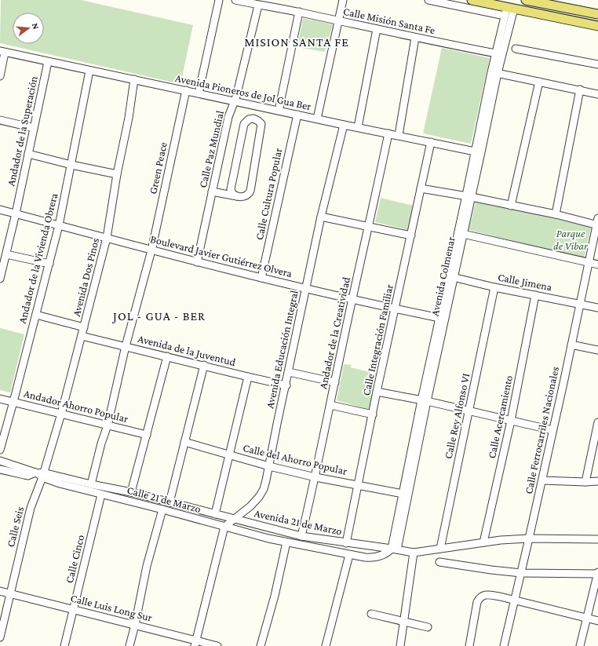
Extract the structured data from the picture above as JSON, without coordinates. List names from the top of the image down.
{
  "streets": {
    "street": [
      "Calle Misión Santa Fe",
      "Avenida Pioneros de Jol Gua Ber",
      "Andador de la Superación",
      "Calle Paz Mundial",
      "Green Peace",
      "Calle Cultura Popular",
      "Boulevard Javier Gutiérrez Olvera",
      "Andador de la Vivienda Obrera",
      "Avenida Colmenar",
      "Avenida Dos Pinos",
      "Calle Jimena",
      "Andador de la Creatividad",
      "Calle Integración Familiar",
      "Avenida Educación Integral",
      "Avenida de la Juventud",
      "Andador Ahorro Popular",
      "Calle Rey Alfonso VI",
      "Calle Acercamiento",
      "Calle Ferrocarriles Nacionales",
      "Calle del Ahorro Popular",
      "Calle 21 de Marzo",
      "Avenida 21 de Marzo",
      "Calle Seis",
      "Calle Cinco",
      "Calle Luis Long Sur"
    ]
  },
  "crossings": [
    ["Calle Misión Santa Fe", "Calle Paz Mundial"],
    ["Calle Misión Santa Fe", "Avenida Colmenar"],
    ["Avenida Pioneros de Jol Gua Ber", "Andador de la Superación"],
    ["Avenida Pioneros de Jol Gua Ber", "Calle Paz Mundial"],
    ["Avenida Pioneros de Jol Gua Ber", "Green Peace"],
    ["Avenida Pioneros de Jol Gua Ber", "Calle Cultura Popular"],
    ["Avenida Pioneros de Jol Gua Ber", "Andador de la Vivienda Obrera"],
    ["Avenida Pioneros de Jol Gua Ber", "Avenida Colmenar"],
    ["Avenida Pioneros de Jol Gua Ber", "Avenida Dos Pinos"],
    ["Avenida Pioneros de Jol Gua Ber", "Andador de la Creatividad"],
    ["Avenida Pioneros de Jol Gua Ber", "Calle Integración Familiar"],
    ["Avenida Pioneros de Jol Gua Ber", "Avenida Educación Integral"],
    ["Andador de la Superación", "Boulevard Javier Gutiérrez Olvera"],
    ["Calle Paz Mundial", "Boulevard Javier Gutiérrez Olvera"],
    ["Green Peace", "Boulevard Javier Gutiérrez Olvera"],
    ["Green Peace", "Avenida de la Juventud"],
    ["Green Peace", "Andador Ahorro Popular"],
    ["Green Peace", "Avenida 21 de Marzo"],
    ["Calle Cultura Popular", "Boulevard Javier Gutiérrez Olvera"],
    ["Boulevard Javier Gutiérrez Olvera", "Andador de la Vivienda Obrera"],
    ["Boulevard Javier Gutiérrez Olvera", "Avenida Colmenar"],
    ["Boulevard Javier Gutiérrez Olvera", "Avenida Dos Pinos"],
    ["Boulevard Javier Gutiérrez Olvera", "Andador de la Creatividad"],
    ["Boulevard Javier Gutiérrez Olvera", "Calle Integración Familiar"],
    ["Boulevard Javier Gutiérrez Olvera", "Avenida Educación Integral"],
    ["Andador de la Vivienda Obrera", "Andador Ahorro Popular"],
    ["Avenida Colmenar", "Calle Jimena"],
    ["Avenida Colmenar", "Calle del Ahorro Popular"],
    ["Avenida Colmenar", "Calle 21 de Marzo"],
    ["Avenida Colmenar", "Avenida 21 de Marzo"],
    ["Avenida Dos Pinos", "Avenida de la Juventud"],
    ["Avenida Dos Pinos", "Andador Ahorro Popular"],
    ["Avenida Dos Pinos", "Calle 21 de Marzo"],
    ["Avenida Dos Pinos", "Avenida 21 de Marzo"],
    ["Avenida Dos Pinos", "Calle Seis"],
    ["Calle Jimena", "Calle Rey Alfonso VI"],
    ["Calle Jimena", "Calle Acercamiento"],
    ["Calle Jimena", "Calle Ferrocarriles Nacionales"],
    ["Andador de la Creatividad", "Calle del Ahorro Popular"],
    ["Andador de la Creatividad", "Avenida 21 de Marzo"],
    ["Calle Integración Familiar", "Calle del Ahorro Popular"],
    ["Calle Integración Familiar", "Avenida 21 de Marzo"],
    ["Avenida Educación Integral", "Avenida de la Juventud"],
    ["Avenida Educación Integral", "Calle del Ahorro Popular"],
    ["Avenida Educación Integral", "Calle 21 de Marzo"],
    ["Avenida Educación Integral", "Avenida 21 de Marzo"],
    ["Calle Rey Alfonso VI", "Avenida 21 de Marzo"],
    ["Calle Acercamiento", "Avenida 21 de Marzo"],
    ["Calle Ferrocarriles Nacionales", "Avenida 21 de Marzo"],
    ["Calle 21 de Marzo", "Avenida 21 de Marzo"],
    ["Calle 21 de Marzo", "Calle Seis"],
    ["Calle 21 de Marzo", "Calle Cinco"],
    ["Avenida 21 de Marzo", "Calle Seis"],
    ["Calle Seis", "Calle Luis Long Sur"],
    ["Calle Cinco", "Calle Luis Long Sur"]
  ],
  "districts": ["MISION SANTA FE", "JOL - GUA - BER"],
  "parks": ["Parque de Vibar"],
  "north": "right"
}
